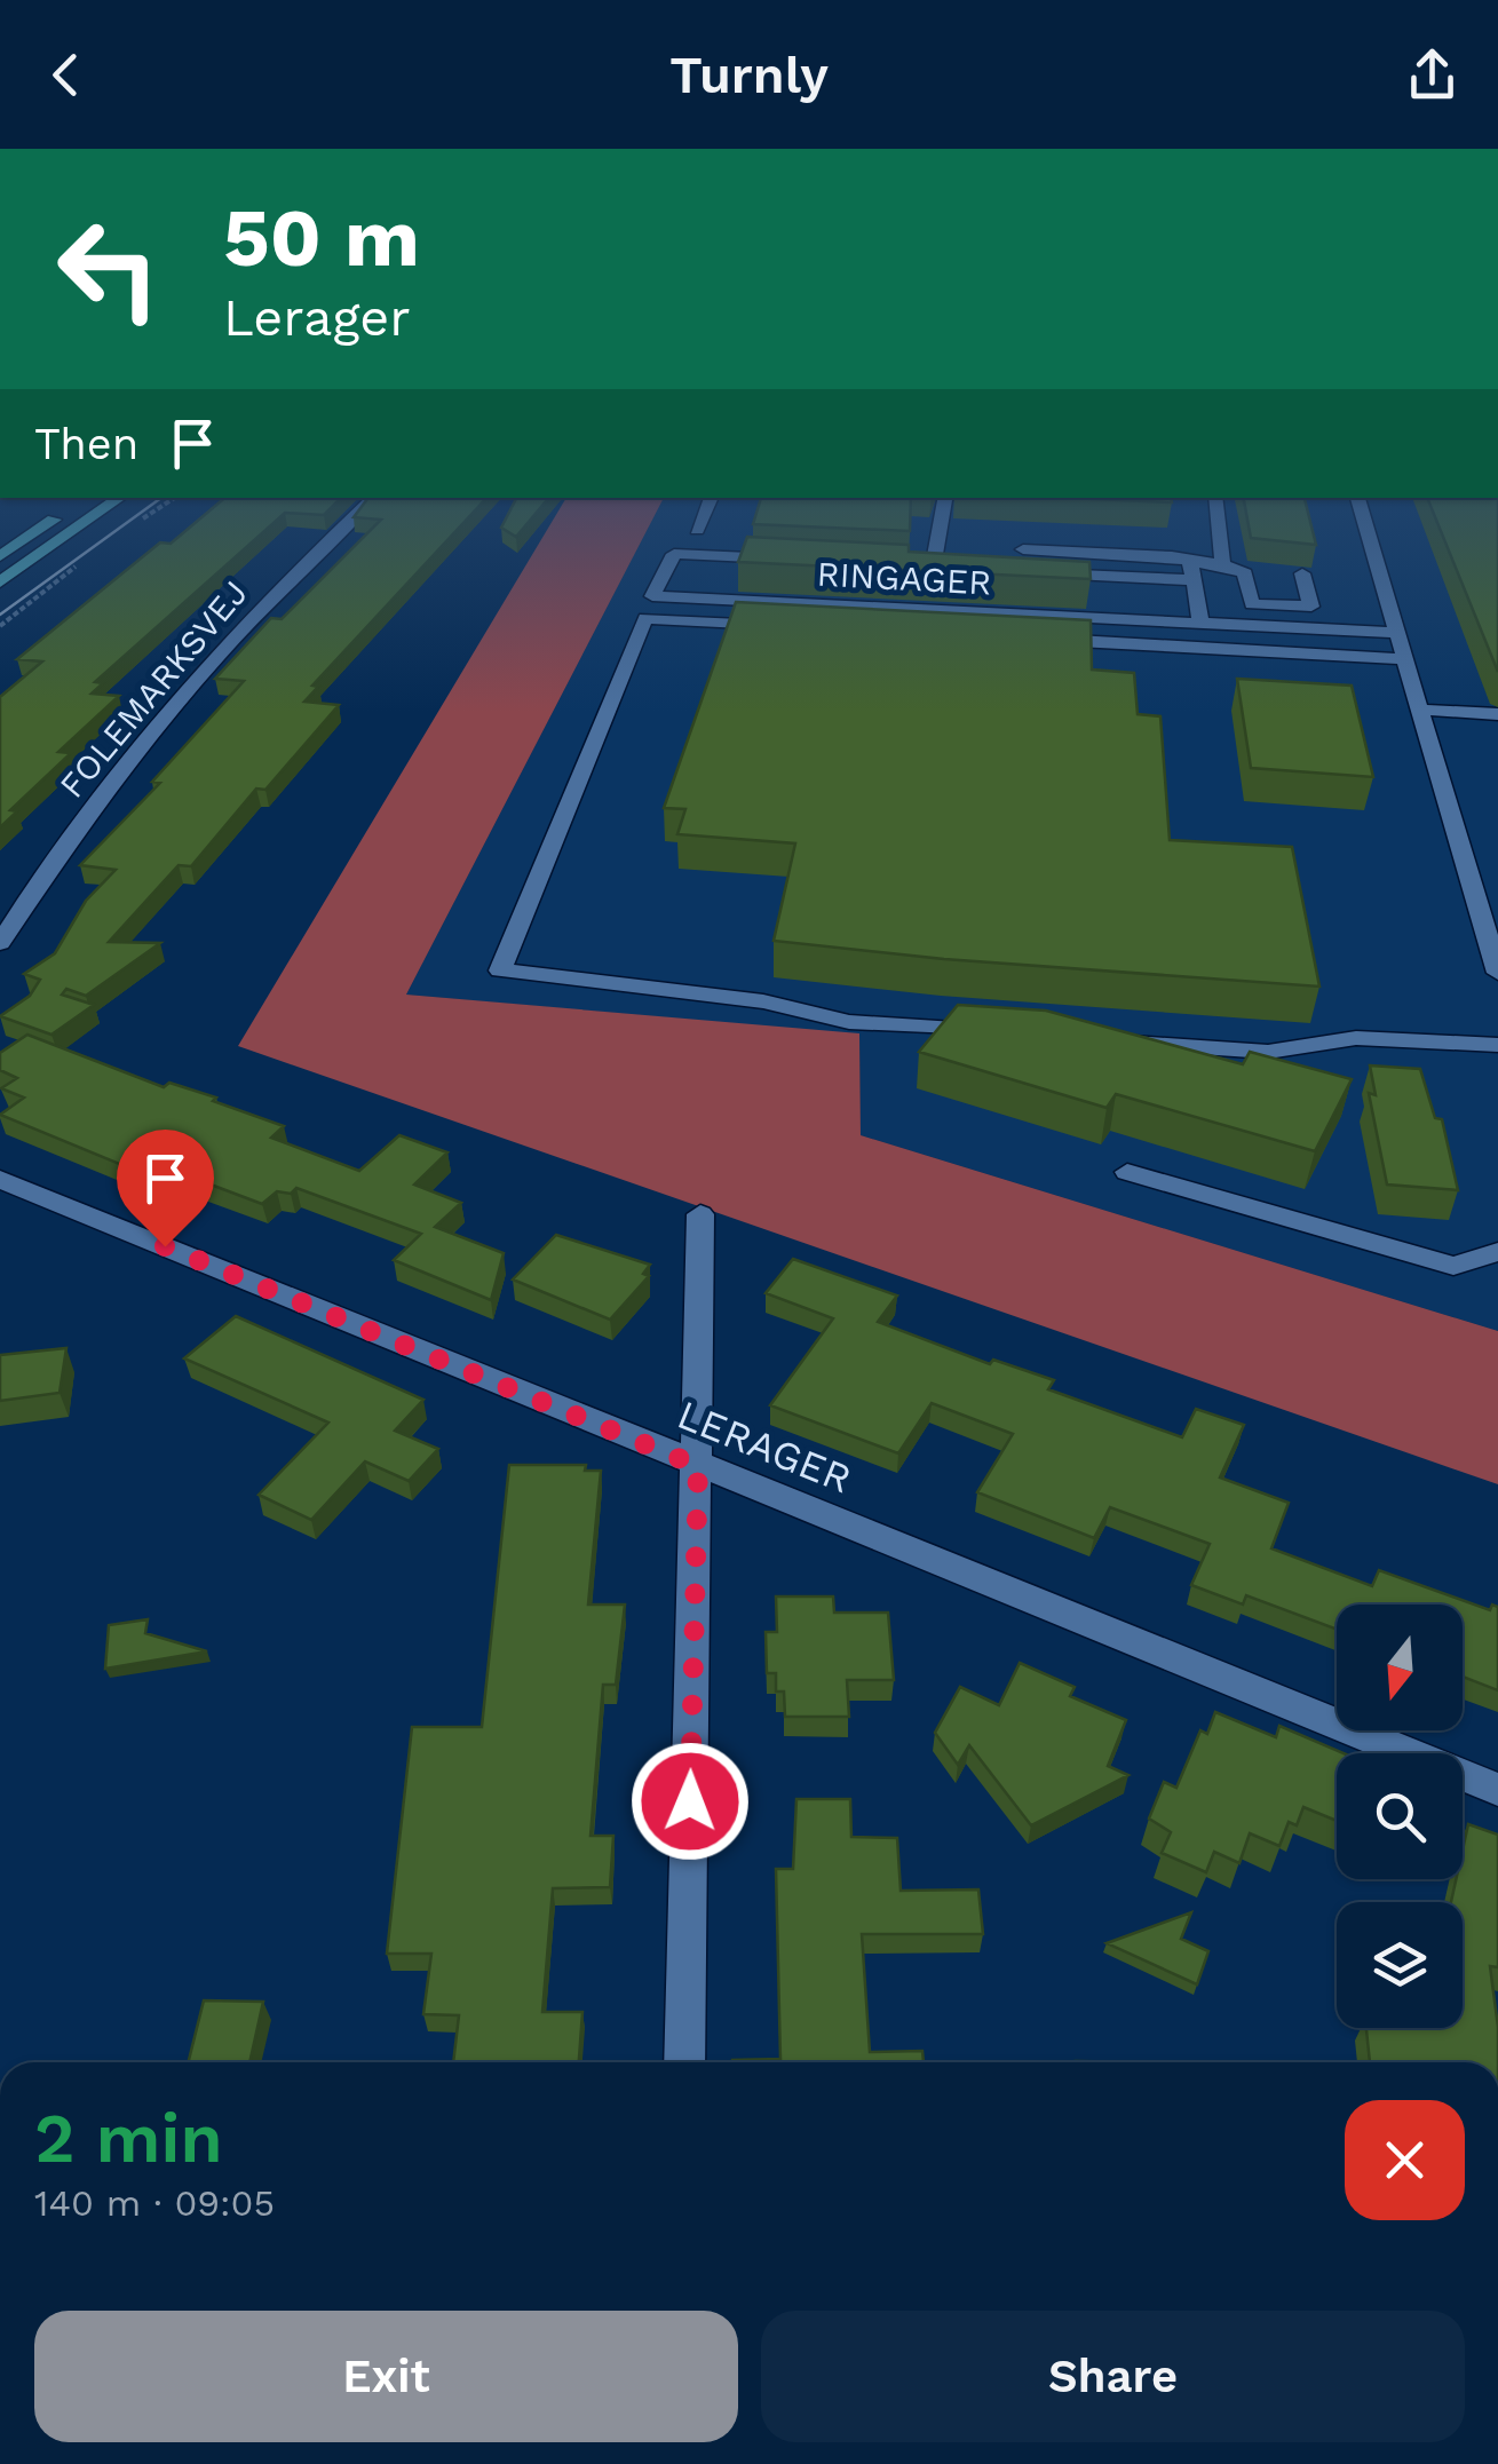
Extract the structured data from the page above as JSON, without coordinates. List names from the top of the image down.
{
  "streets": {
    "street": ["RINGAGER", "FOLEMARKSVEJ", "LERAGER"]
  },
  "north": "bottom",
  "page": {
    "header": "Turnly",
    "turn": ["50 m", "Lerager"],
    "then": "Then",
    "heading": ["2 min", "140 m · 09:05"],
    "buttons": ["Exit", "Share"]
  }
}
